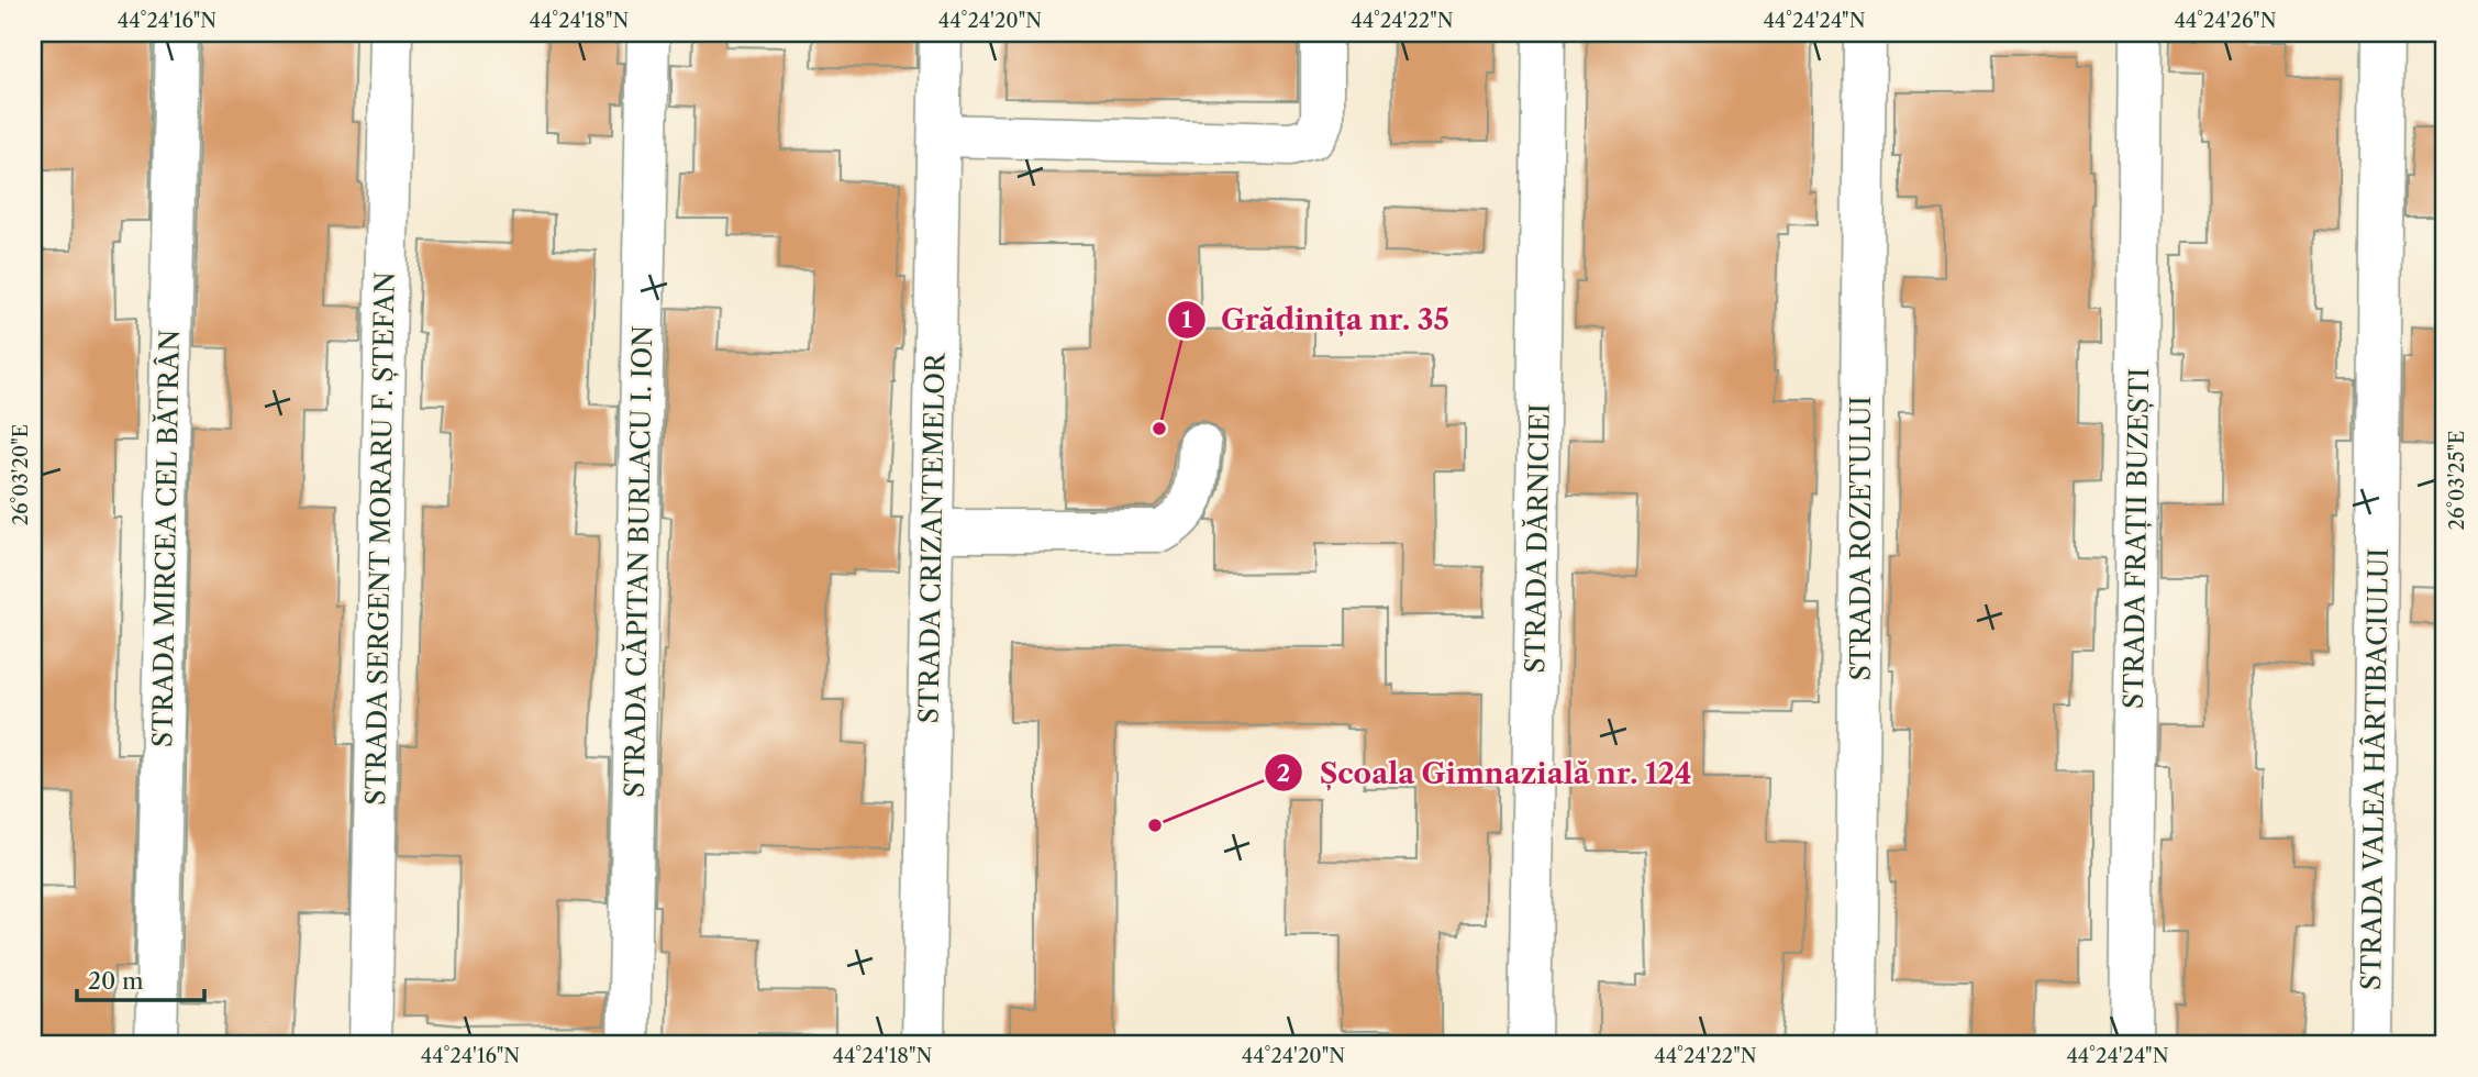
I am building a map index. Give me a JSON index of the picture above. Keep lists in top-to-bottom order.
{
  "streets": {
    "street": [
      "STRADA MIRCEA CEL BĂTRÂN",
      "STRADA SERGENT MORARU F. ȘTEFAN",
      "STRADA CRIZANTEMELOR",
      "STRADA DĂRNICIEI",
      "STRADA ROZETULUI",
      "STRADA FRAȚII BUZEȘTI",
      "STRADA CĂPITAN BURLACU I. ION",
      "STRADA VALEA HÂRTIBACIULUI"
    ]
  },
  "places": ["Grădinița nr. 35", "Școala Gimnazială nr. 124"],
  "scale_bar": "20 m",
  "coordinates": [
    "44°24'16\"N",
    "44°24'18\"N",
    "44°24'20\"N",
    "44°24'22\"N",
    "44°24'24\"N",
    "44°24'26\"N",
    "26°03'20\"E",
    "26°03'25\"E"
  ]
}
